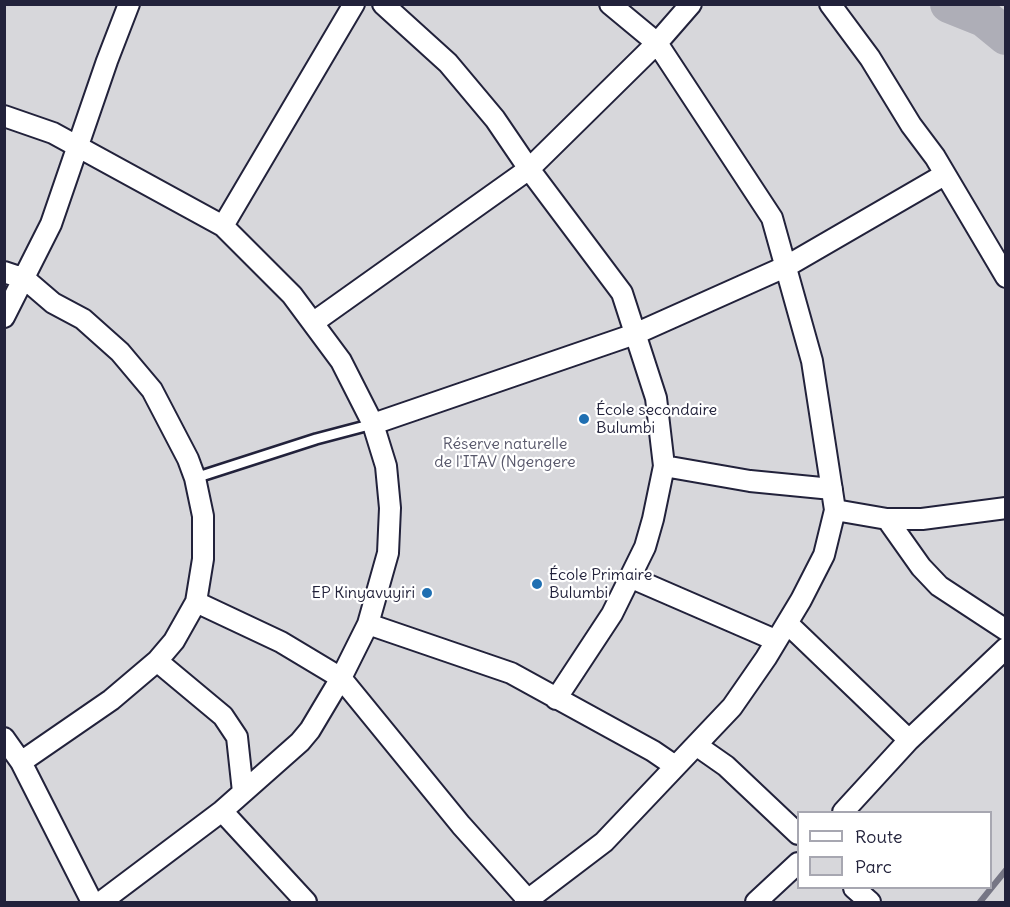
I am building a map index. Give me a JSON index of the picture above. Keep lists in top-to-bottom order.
{
  "parks": ["Réserve naturelle de l'ITAV (Ngengere"],
  "places": ["École secondaire Bulumbi", "École Primaire Bulumbi", "EP Kinyavuyiri"],
  "legend": ["Route", "Parc"]
}
